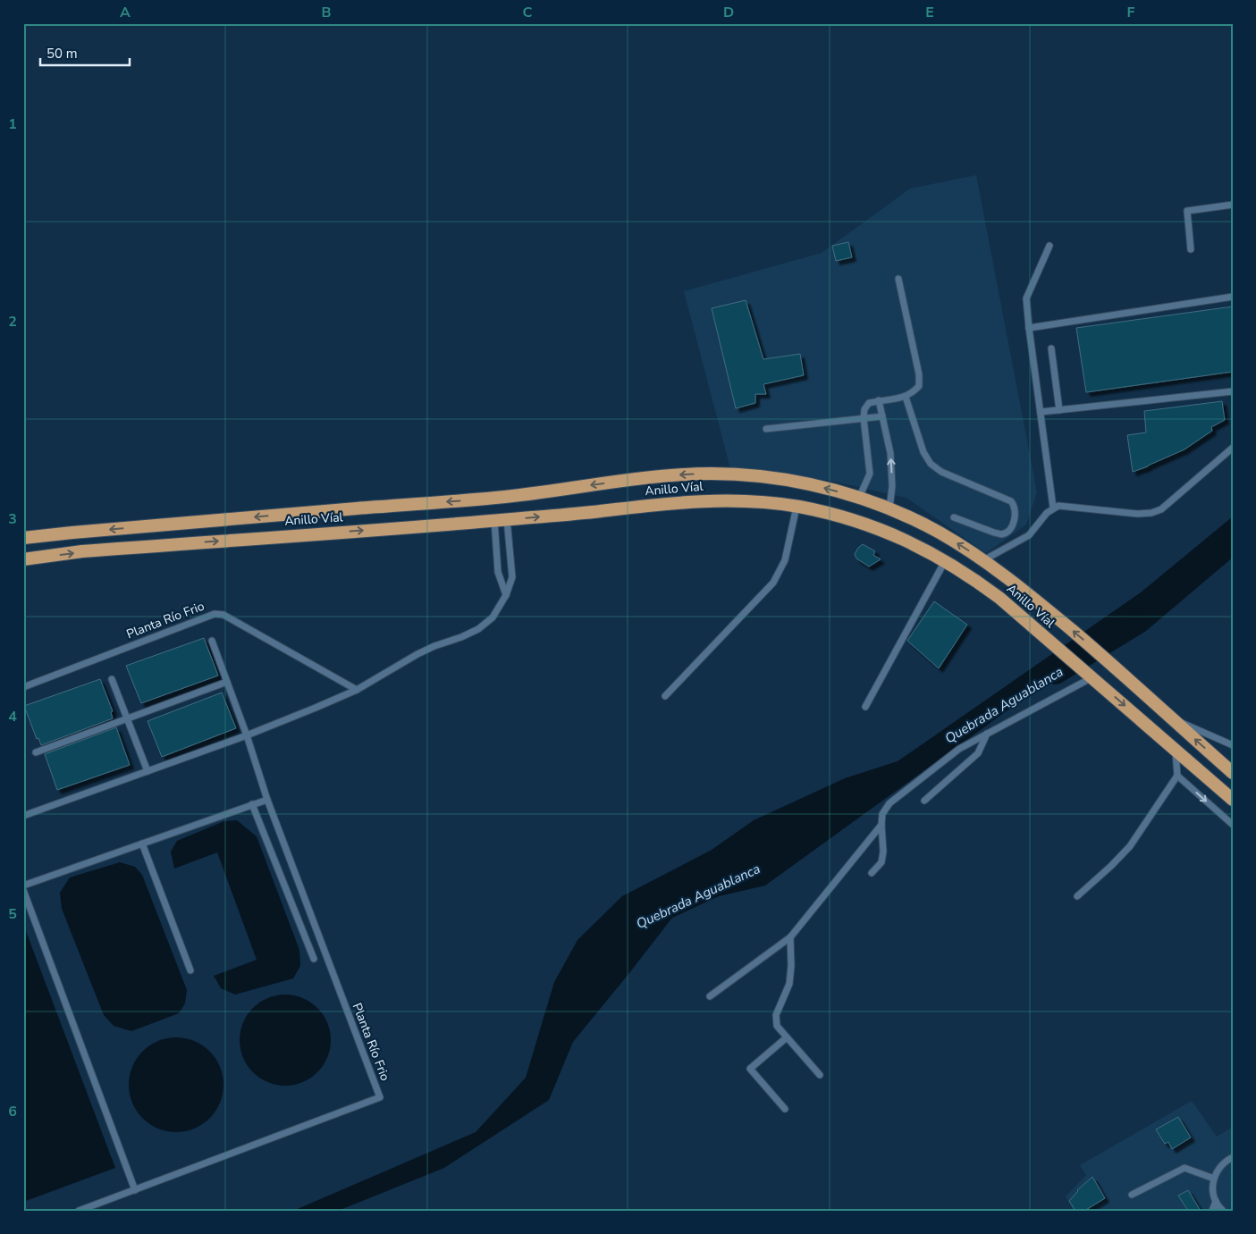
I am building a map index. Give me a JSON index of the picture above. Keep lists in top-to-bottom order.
{
  "streets": {
    "highway": ["Anillo Víal"],
    "lane": ["Planta Río Frio"]
  },
  "water": ["Quebrada Aguablanca"],
  "scale_bar": "50 m",
  "grid": {
    "columns": [
      "A",
      "B",
      "C",
      "D",
      "E",
      "F"
    ],
    "rows": [
      "1",
      "2",
      "3",
      "4",
      "5",
      "6"
    ]
  }
}
